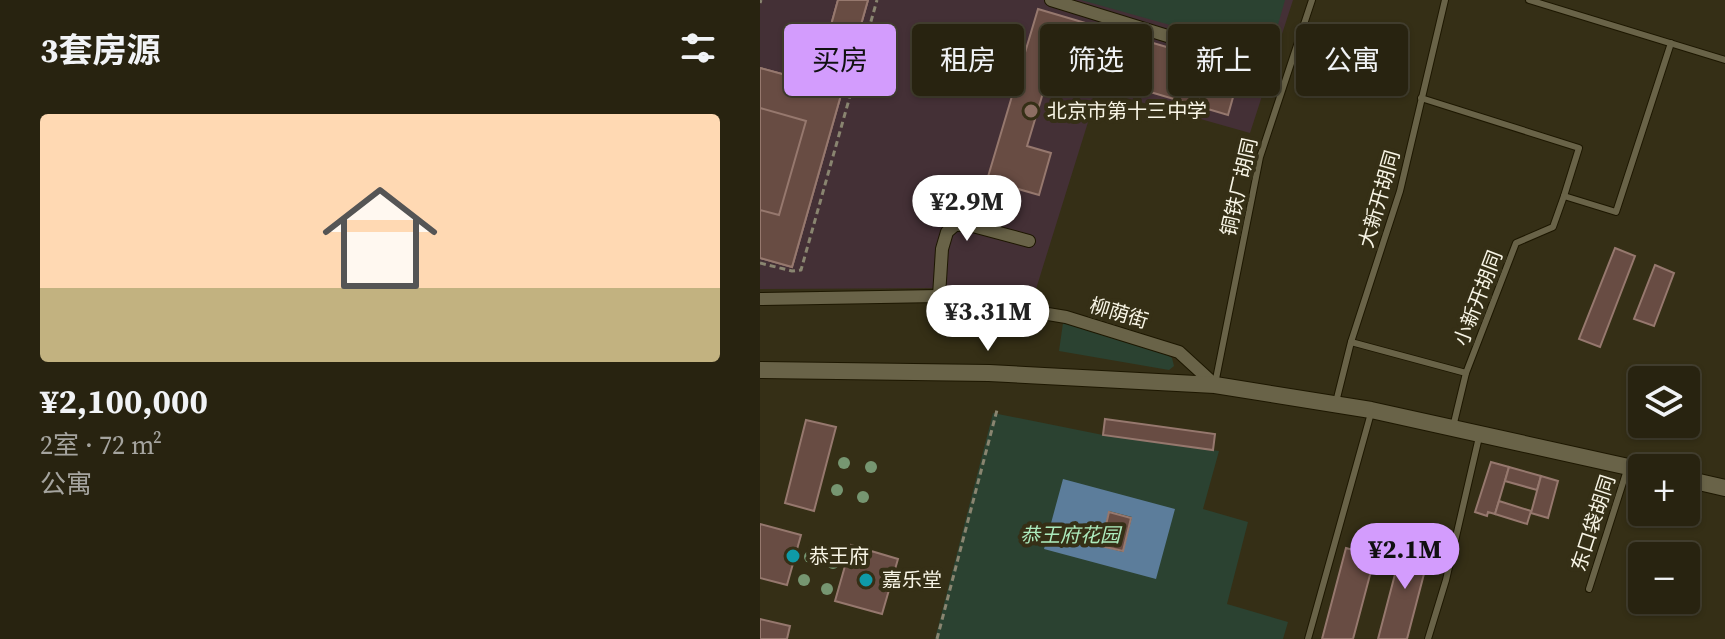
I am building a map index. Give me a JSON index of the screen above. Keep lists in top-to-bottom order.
{
  "streets": {
    "street": ["柳荫街"],
    "lane": [
      "铜铁厂胡同",
      "大新开胡同",
      "小新开胡同",
      "东口袋胡同"
    ]
  },
  "crossings": [
    ["铜铁厂胡同", "柳荫街"],
    ["大新开胡同", "小新开胡同"]
  ],
  "parks": ["恭王府花园"],
  "places": ["北京市第十三中学", "恭王府", "嘉乐堂"],
  "page": {
    "heading": "3套房源",
    "chip": [
      "买房",
      "租房",
      "筛选",
      "新上",
      "公寓"
    ],
    "list": [
      {
        "name": "¥2,100,000",
        "note": "2室 · 72 m² · 公寓"
      }
    ],
    "price": ["¥2.9M", "¥3.31M", "¥2.1M"],
    "map_buttons": ["+", "−"]
  }
}
